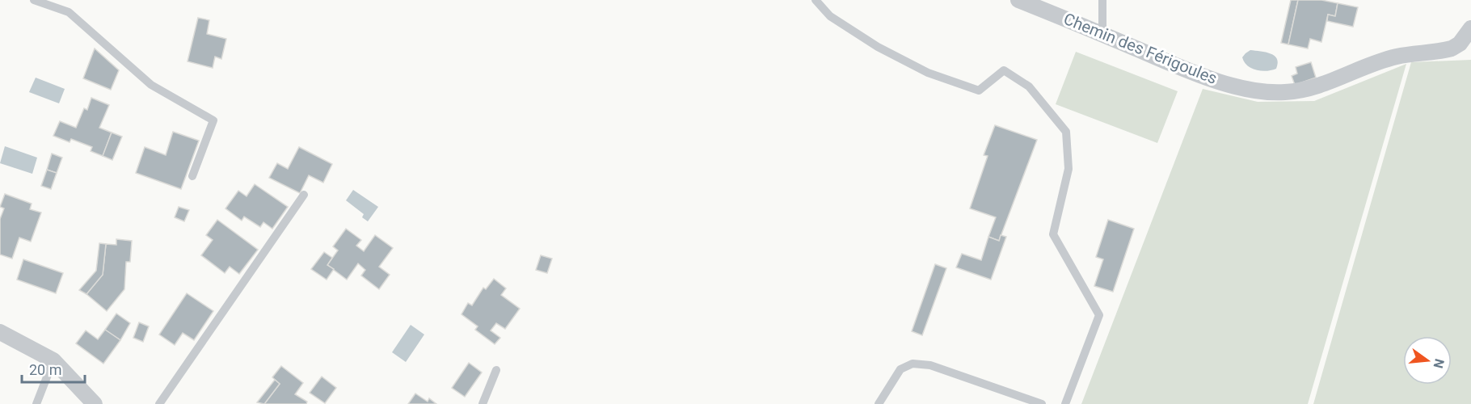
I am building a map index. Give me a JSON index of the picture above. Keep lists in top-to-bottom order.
{
  "streets": {
    "street": ["Chemin des Férigoules"]
  },
  "scale_bar": "20 m",
  "north": "right"
}
